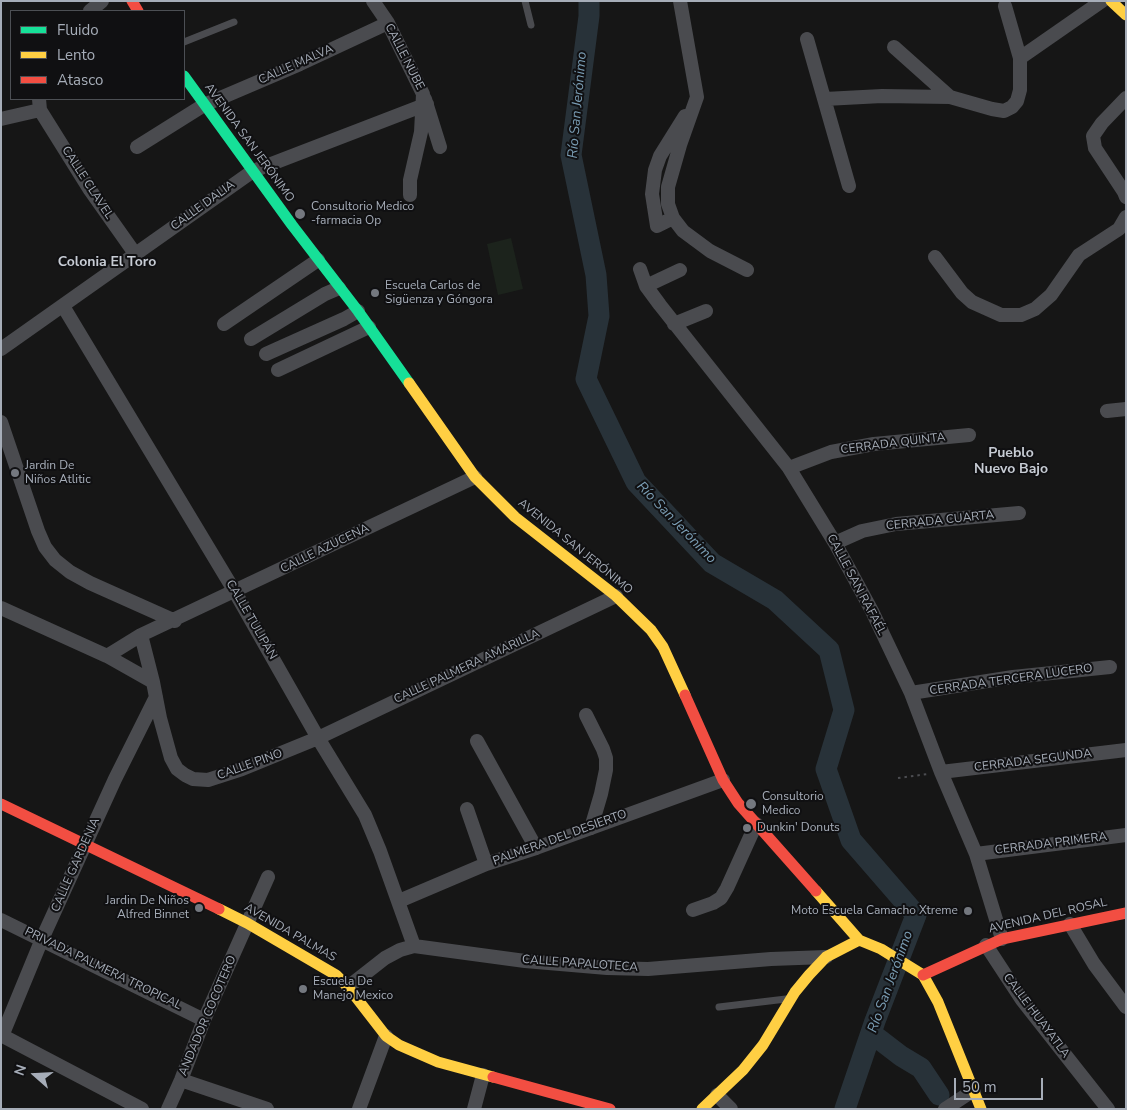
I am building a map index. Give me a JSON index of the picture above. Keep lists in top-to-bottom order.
{
  "streets": {
    "main road": ["AVENIDA SAN JERÓNIMO", "AVENIDA DEL ROSAL", "AVENIDA PALMAS"],
    "street": [
      "CALLE NUBE",
      "CALLE MALVA",
      "CALLE CLAVEL",
      "CALLE DALIA",
      "CERRADA QUINTA",
      "CERRADA CUARTA",
      "CALLE AZUCENA",
      "CALLE SAN RAFAÉL",
      "CALLE TULIPÁN",
      "CALLE PALMERA AMARILLA",
      "CERRADA TERCERA LUCERO",
      "CERRADA SEGUNDA",
      "CALLE PINO",
      "PALMERA DEL DESIERTO",
      "CERRADA PRIMERA",
      "CALLE GARDENIA",
      "CALLE PAPALOTECA",
      "PRIVADA PALMERA TROPICAL",
      "ANDADOR COCOTERO",
      "CALLE HUAYATLA"
    ]
  },
  "crossings": [
    ["CALLE NUBE", "CALLE MALVA"],
    ["CALLE NUBE", "CALLE DALIA"],
    ["CALLE MALVA", "AVENIDA SAN JERÓNIMO"],
    ["AVENIDA SAN JERÓNIMO", "CALLE DALIA"],
    ["AVENIDA SAN JERÓNIMO", "CALLE AZUCENA"],
    ["AVENIDA SAN JERÓNIMO", "CALLE PALMERA AMARILLA"],
    ["AVENIDA SAN JERÓNIMO", "PALMERA DEL DESIERTO"],
    ["AVENIDA SAN JERÓNIMO", "AVENIDA DEL ROSAL"],
    ["CALLE CLAVEL", "CALLE DALIA"],
    ["CALLE DALIA", "CALLE TULIPÁN"],
    ["CERRADA QUINTA", "CALLE SAN RAFAÉL"],
    ["CERRADA CUARTA", "CALLE SAN RAFAÉL"],
    ["CALLE AZUCENA", "CALLE TULIPÁN"],
    ["CALLE SAN RAFAÉL", "CERRADA TERCERA LUCERO"],
    ["CALLE SAN RAFAÉL", "CERRADA SEGUNDA"],
    ["CALLE SAN RAFAÉL", "CERRADA PRIMERA"],
    ["CALLE SAN RAFAÉL", "AVENIDA DEL ROSAL"],
    ["CALLE TULIPÁN", "CALLE PALMERA AMARILLA"],
    ["CALLE TULIPÁN", "CALLE PINO"],
    ["CALLE TULIPÁN", "PALMERA DEL DESIERTO"],
    ["CALLE TULIPÁN", "CALLE PAPALOTECA"],
    ["CALLE PALMERA AMARILLA", "CALLE PINO"],
    ["CALLE PINO", "CALLE GARDENIA"],
    ["CALLE GARDENIA", "AVENIDA PALMAS"],
    ["CALLE GARDENIA", "PRIVADA PALMERA TROPICAL"],
    ["AVENIDA DEL ROSAL", "CALLE HUAYATLA"],
    ["AVENIDA PALMAS", "CALLE PAPALOTECA"],
    ["AVENIDA PALMAS", "ANDADOR COCOTERO"],
    ["PRIVADA PALMERA TROPICAL", "ANDADOR COCOTERO"]
  ],
  "districts": ["Colonia El Toro", "Pueblo Nuevo Bajo"],
  "water": ["Río San Jerónimo"],
  "places": [
    "Consultorio Medico -farmacia Op",
    "Escuela Carlos de Sigüenza y Góngora",
    "Jardin De Niños Atlitic",
    "Consultorio Medico",
    "Dunkin' Donuts",
    "Jardin De Niños Alfred Binnet",
    "Moto Escuela Camacho Xtreme",
    "Escuela De Manejo Mexico"
  ],
  "legend": ["Fluido", "Lento", "Atasco"],
  "scale_bar": "50 m",
  "north": "left"
}
